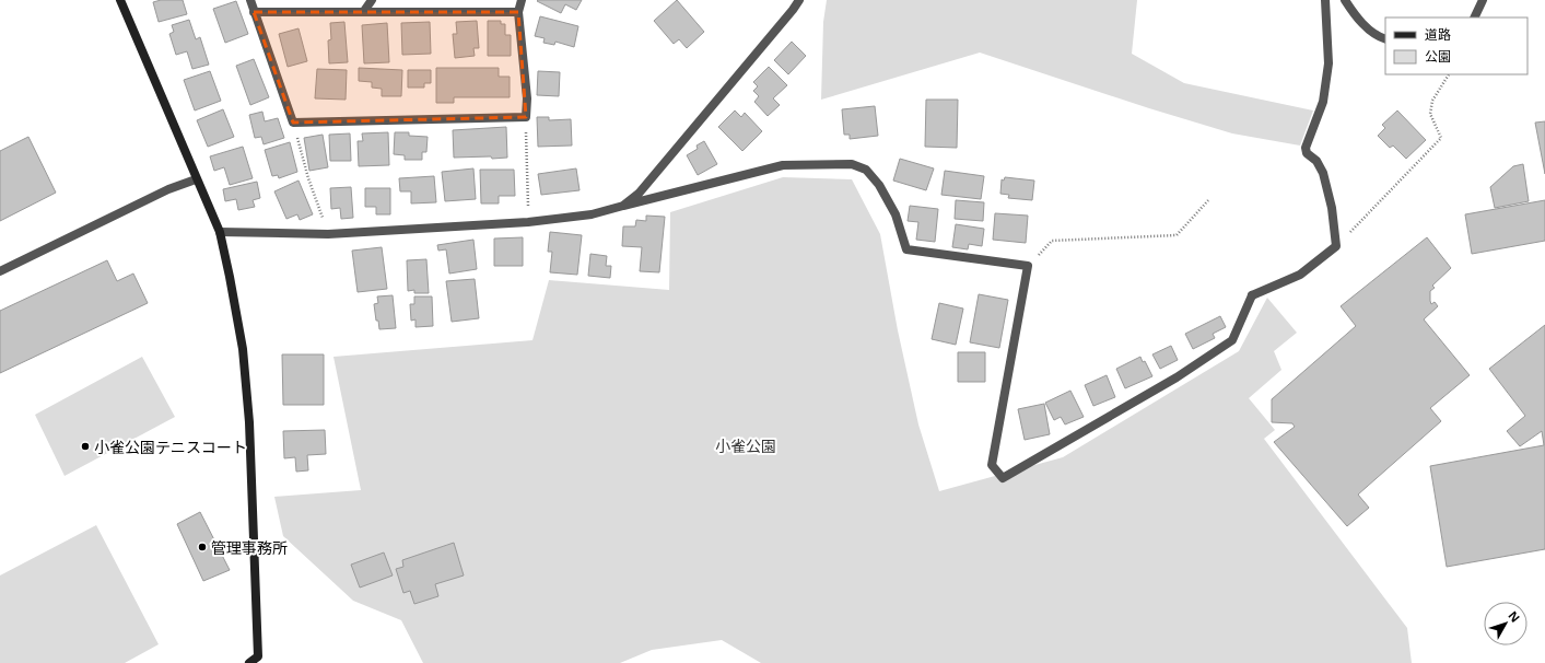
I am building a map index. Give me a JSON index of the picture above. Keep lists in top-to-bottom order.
{
  "parks": ["小雀公園"],
  "places": ["小雀公園テニスコート", "管理事務所"],
  "legend": ["道路", "公園"],
  "north": "top right"
}
